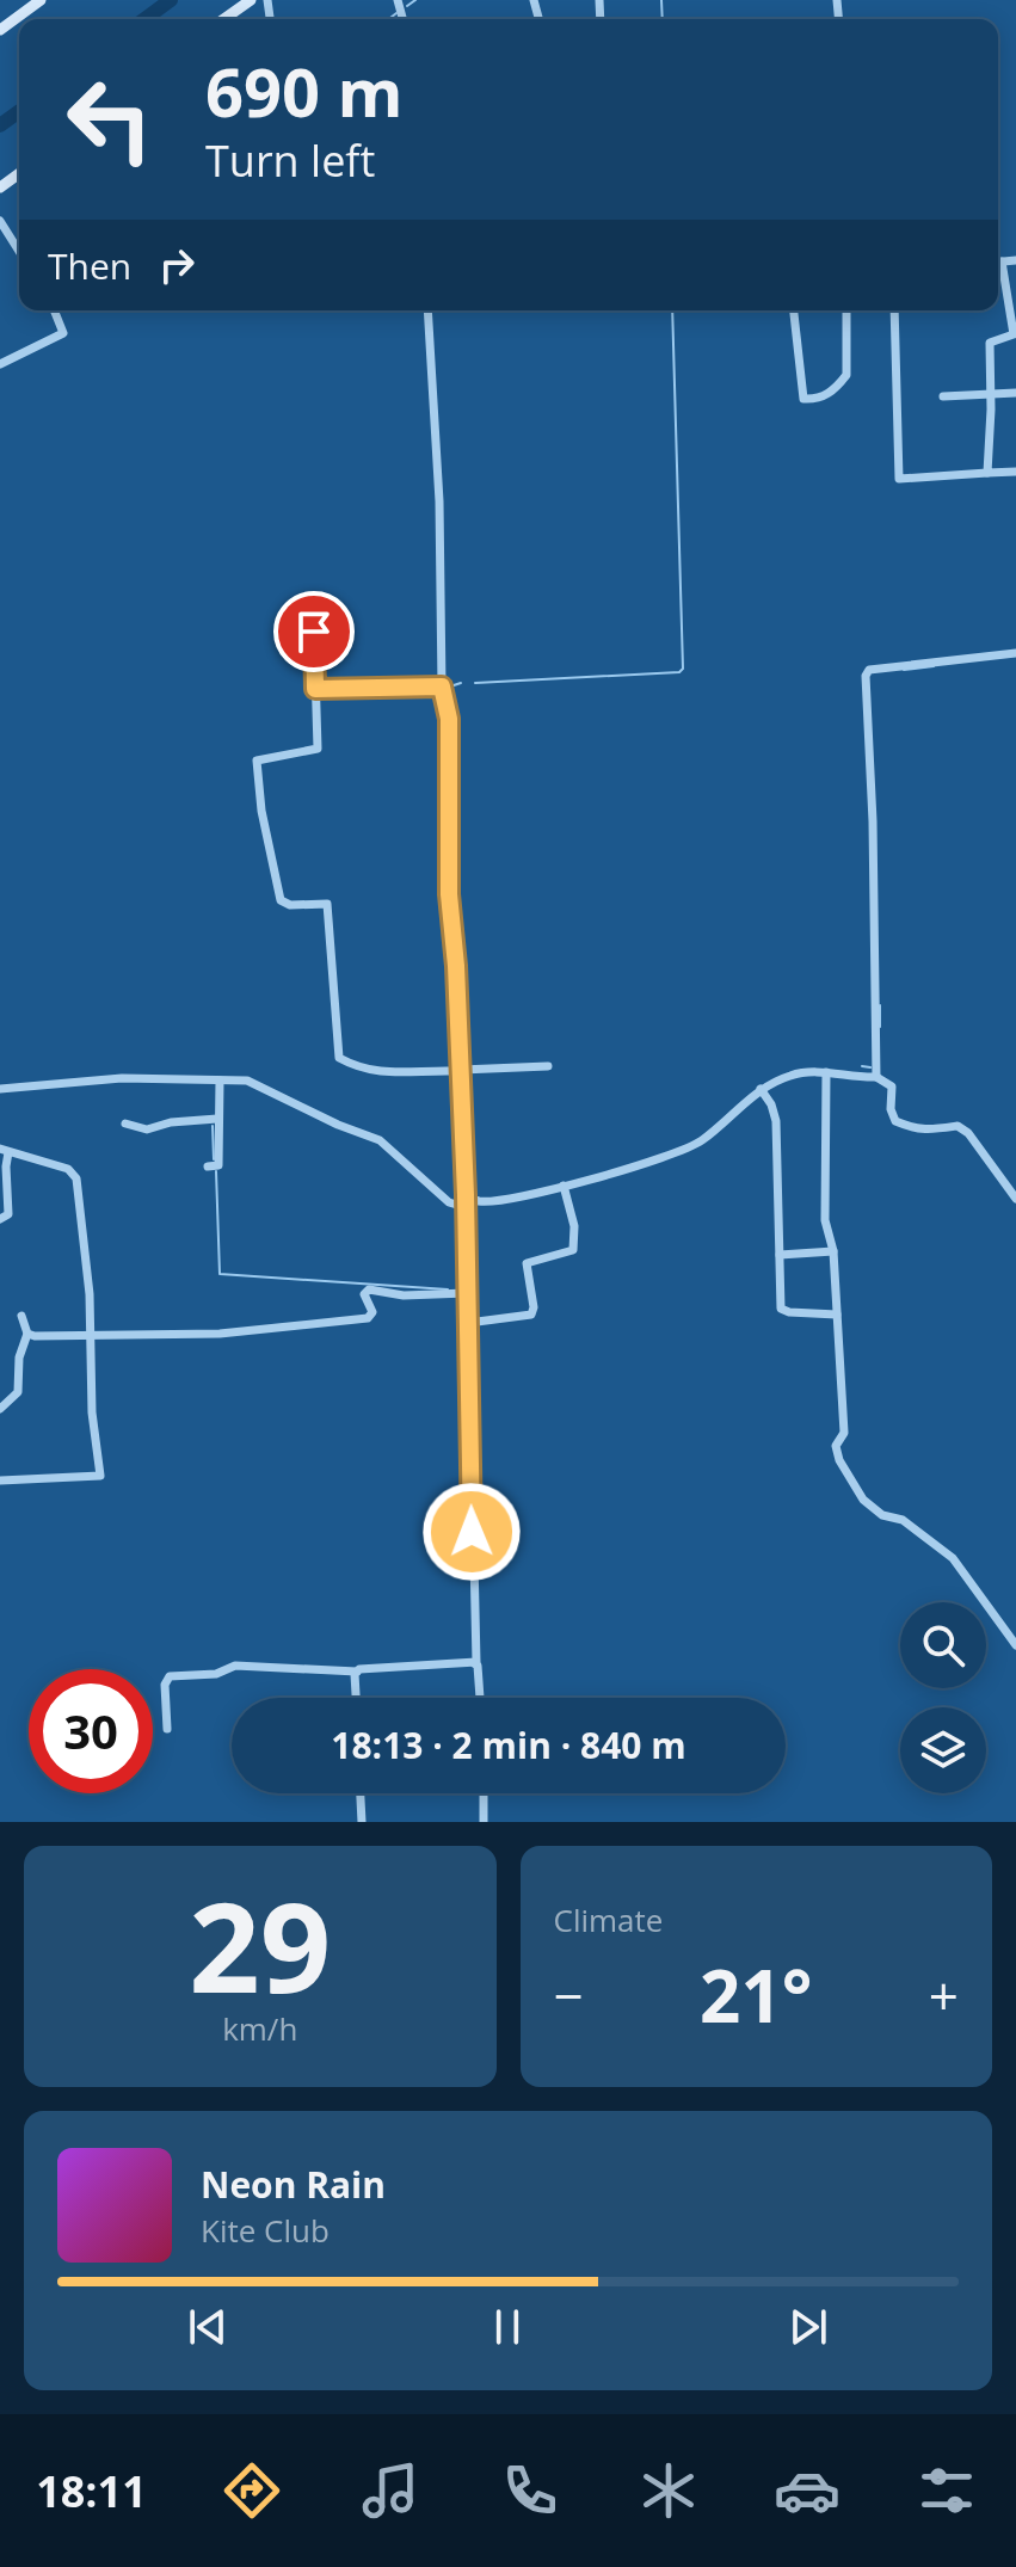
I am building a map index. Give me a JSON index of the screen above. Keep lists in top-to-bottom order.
{
  "page": {
    "turn": ["690 m", "Turn left"],
    "then": "Then",
    "limit": "30",
    "trip": "18:13 · 2 min · 840 m",
    "tile": [
      ["29", "km/h"],
      "Climate"
    ],
    "heat": ["−", "21°", "+"],
    "song": ["Neon Rain", "Kite Club"],
    "tabs": "18:11"
  }
}
